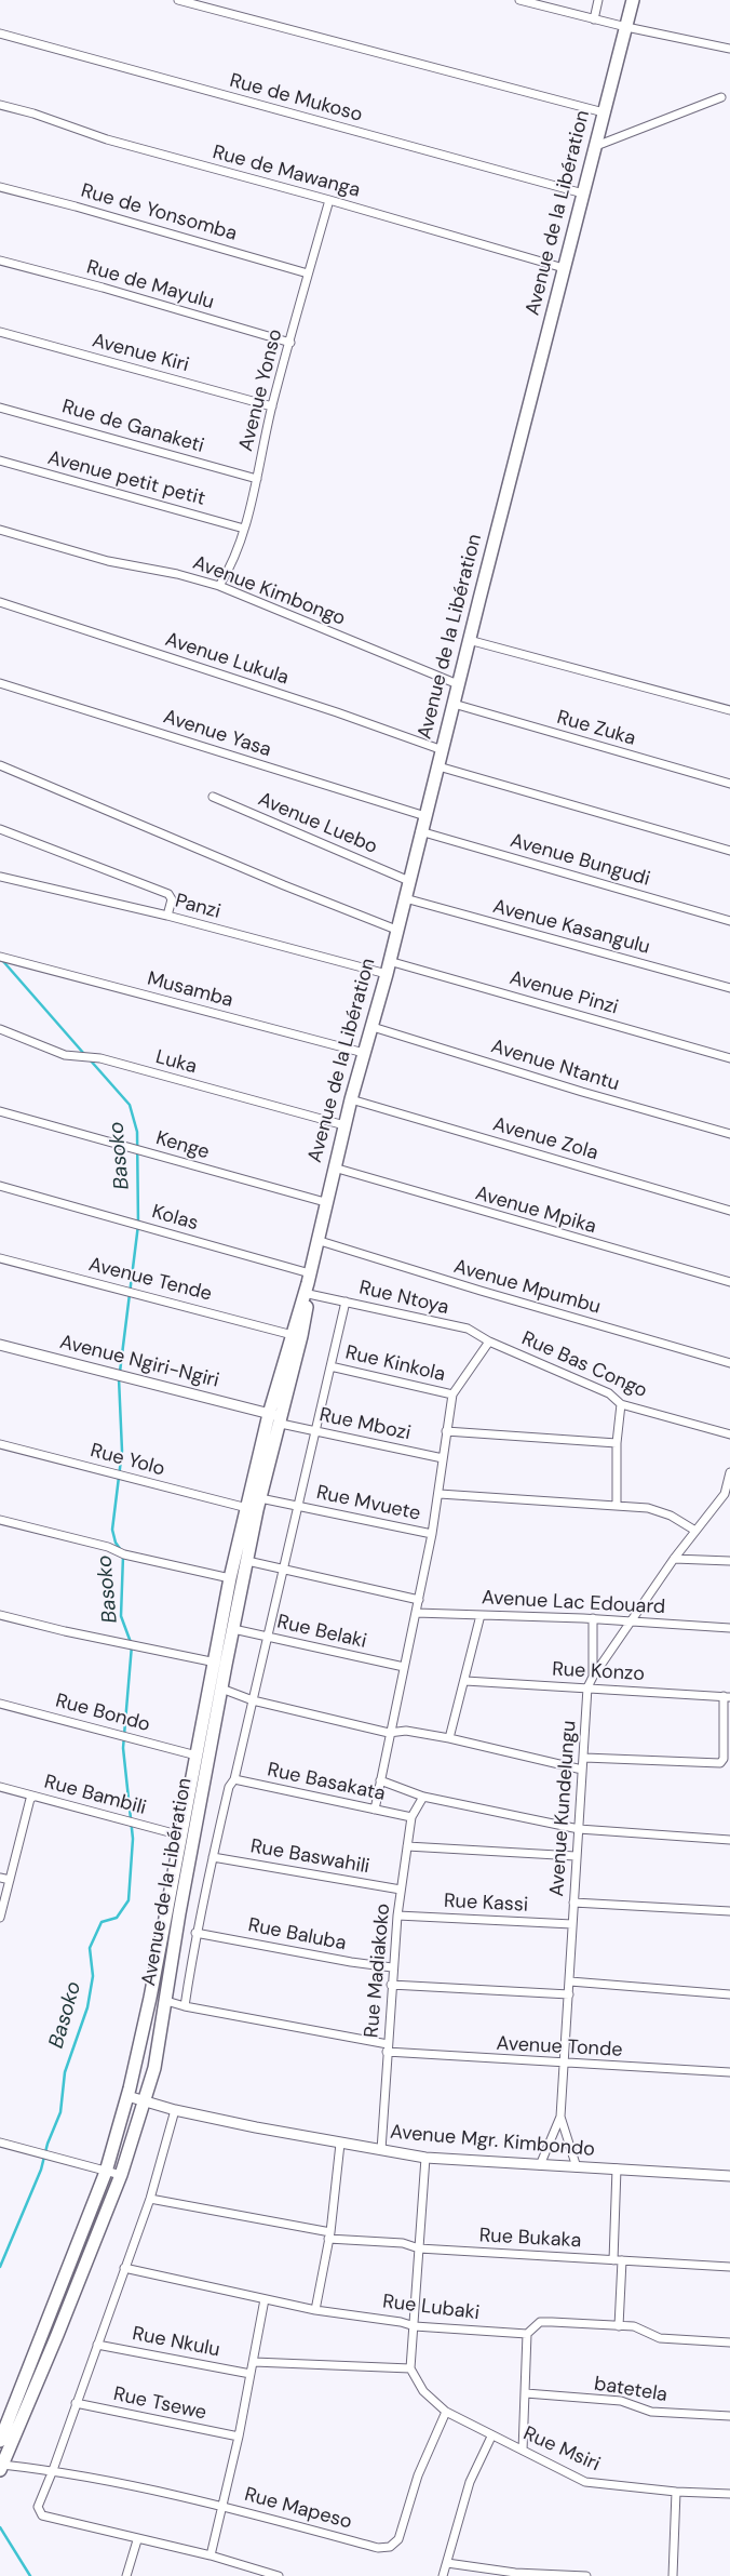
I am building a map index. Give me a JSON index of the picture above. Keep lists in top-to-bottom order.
{
  "streets": {
    "highway": ["Avenue de la Libération"],
    "street": [
      "Rue de Mukoso",
      "Rue de Mawanga",
      "Rue de Yonsomba",
      "Rue de Mayulu",
      "Avenue Kiri",
      "Avenue Yonso",
      "Rue de Ganaketi",
      "Avenue petit petit",
      "Avenue Kimbongo",
      "Avenue Lukula",
      "Rue Zuka",
      "Avenue Yasa",
      "Avenue Luebo",
      "Avenue Bungudi",
      "Panzi",
      "Avenue Kasangulu",
      "Musamba",
      "Avenue Pinzi",
      "Luka",
      "Avenue Ntantu",
      "Avenue Zola",
      "Kenge",
      "Avenue Mpika",
      "Kolas",
      "Avenue Tende",
      "Avenue Mpumbu",
      "Rue Ntoya",
      "Avenue Ngiri-Ngiri",
      "Rue Kinkola",
      "Rue Bas Congo",
      "Rue Mbozi",
      "Rue Yolo",
      "Rue Mvuete",
      "Avenue Lac Edouard",
      "Rue Belaki",
      "Rue Konzo",
      "Rue Bondo",
      "Rue Basakata",
      "Rue Bambili",
      "Avenue Kundelungu",
      "Rue Baswahili",
      "Rue Kassi",
      "Rue Baluba",
      "Rue Madiakoko",
      "Avenue Tonde",
      "Avenue Mgr. Kimbondo",
      "Rue Bukaka",
      "Rue Lubaki",
      "Rue Nkulu",
      "batetela",
      "Rue Tsewe",
      "Rue Msiri",
      "Rue Mapeso"
    ]
  },
  "crossings": [
    ["Rue de Mukoso", "Avenue de la Libération"],
    ["Rue de Mawanga", "Avenue de la Libération"],
    ["Rue de Mawanga", "Avenue Yonso"],
    ["Rue de Yonsomba", "Avenue Yonso"],
    ["Avenue de la Libération", "Avenue Kimbongo"],
    ["Avenue de la Libération", "Avenue Lukula"],
    ["Avenue de la Libération", "Rue Zuka"],
    ["Avenue de la Libération", "Avenue Yasa"],
    ["Avenue de la Libération", "Avenue Luebo"],
    ["Avenue de la Libération", "Avenue Bungudi"],
    ["Avenue de la Libération", "Panzi"],
    ["Avenue de la Libération", "Avenue Kasangulu"],
    ["Avenue de la Libération", "Musamba"],
    ["Avenue de la Libération", "Avenue Pinzi"],
    ["Avenue de la Libération", "Luka"],
    ["Avenue de la Libération", "Avenue Ntantu"],
    ["Avenue de la Libération", "Avenue Zola"],
    ["Avenue de la Libération", "Kenge"],
    ["Avenue de la Libération", "Avenue Mpika"],
    ["Avenue de la Libération", "Kolas"],
    ["Avenue de la Libération", "Avenue Tende"],
    ["Avenue de la Libération", "Avenue Mpumbu"],
    ["Avenue de la Libération", "Rue Ntoya"],
    ["Avenue de la Libération", "Avenue Ngiri-Ngiri"],
    ["Avenue de la Libération", "Rue Mbozi"],
    ["Avenue de la Libération", "Rue Yolo"],
    ["Avenue de la Libération", "Rue Mvuete"],
    ["Avenue de la Libération", "Rue Belaki"],
    ["Avenue de la Libération", "Rue Bondo"],
    ["Avenue de la Libération", "Rue Bambili"],
    ["Avenue de la Libération", "Avenue Tonde"],
    ["Avenue de la Libération", "Avenue Mgr. Kimbondo"],
    ["Avenue de la Libération", "Rue Mapeso"],
    ["Rue de Mayulu", "Avenue Yonso"],
    ["Avenue Kiri", "Avenue Yonso"],
    ["Avenue Yonso", "Rue de Ganaketi"],
    ["Avenue Yonso", "Avenue petit petit"],
    ["Avenue Yonso", "Avenue Kimbongo"],
    ["Panzi", "Avenue Pinzi"],
    ["Kolas", "Rue Ntoya"],
    ["Rue Ntoya", "Rue Bas Congo"],
    ["Avenue Ngiri-Ngiri", "Rue Mbozi"],
    ["Avenue Lac Edouard", "Avenue Kundelungu"],
    ["Rue Konzo", "Avenue Kundelungu"],
    ["Rue Basakata", "Rue Madiakoko"],
    ["Avenue Kundelungu", "Rue Kassi"],
    ["Avenue Kundelungu", "Avenue Tonde"],
    ["Avenue Kundelungu", "Avenue Mgr. Kimbondo"],
    ["Rue Baswahili", "Rue Madiakoko"],
    ["Rue Kassi", "Rue Madiakoko"],
    ["Rue Baluba", "Rue Madiakoko"],
    ["Rue Madiakoko", "Avenue Tonde"],
    ["Rue Madiakoko", "Avenue Mgr. Kimbondo"],
    ["Rue Msiri", "Rue Mapeso"]
  ],
  "water": ["Basoko"]
}
